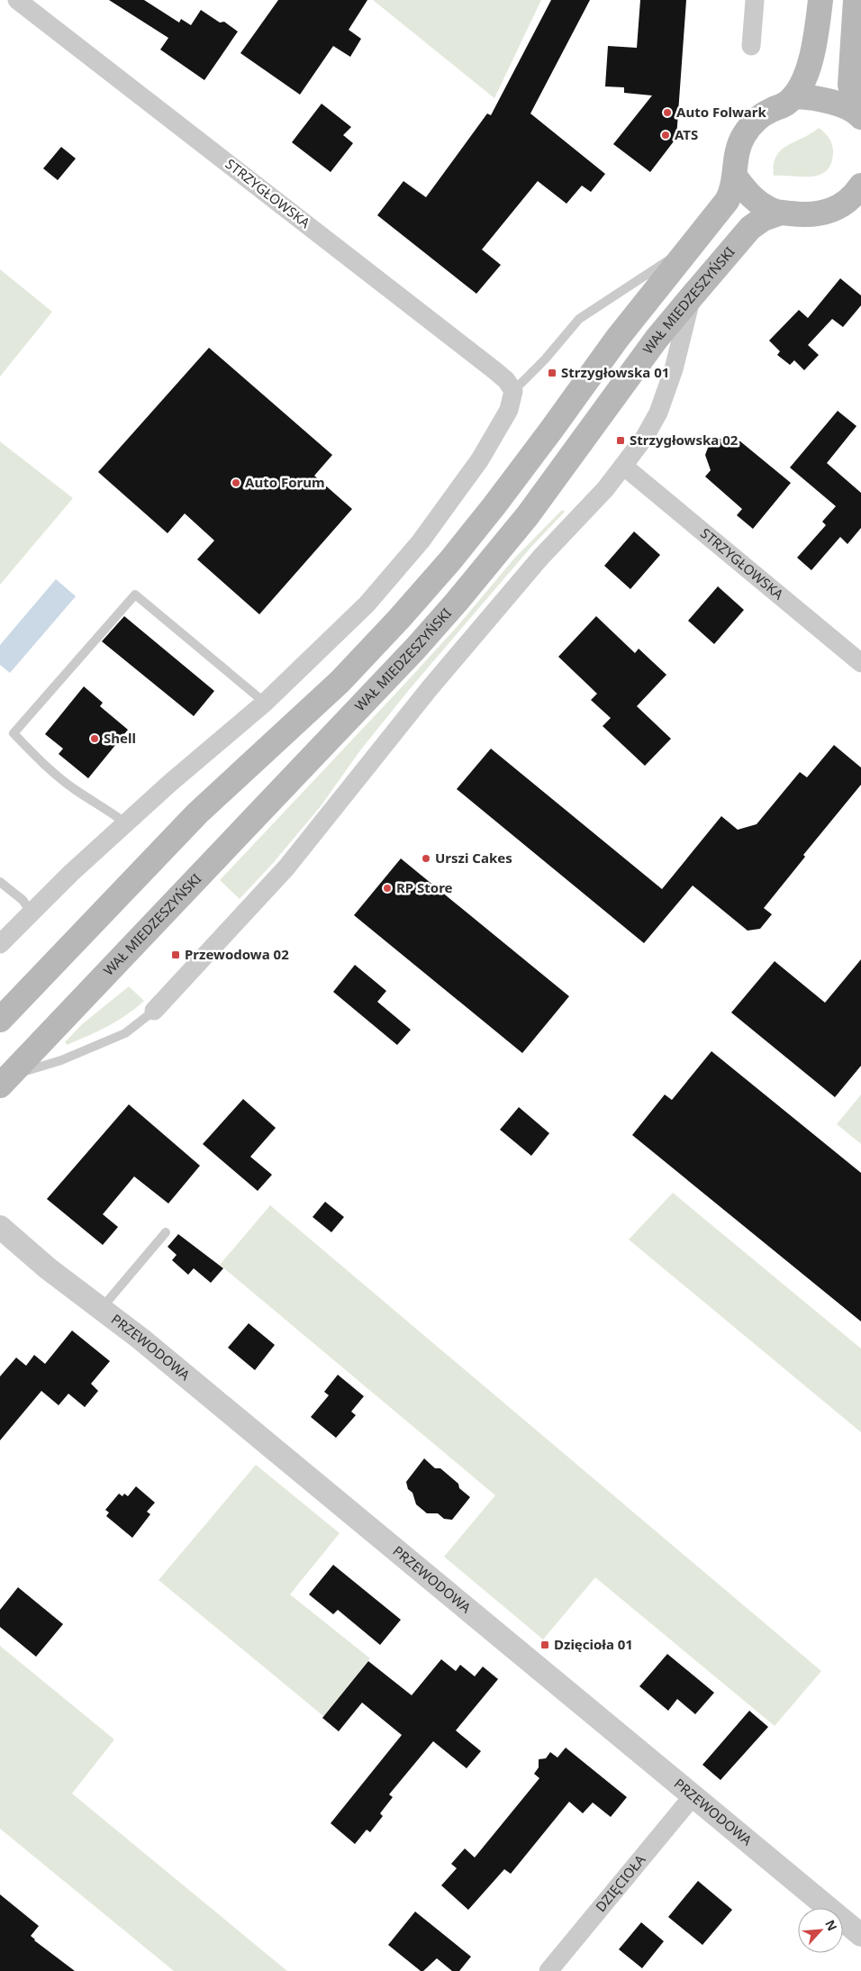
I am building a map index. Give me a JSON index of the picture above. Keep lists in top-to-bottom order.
{
  "streets": {
    "main road": ["WAŁ MIEDZESZYŃSKI"],
    "street": ["STRZYGŁOWSKA", "PRZEWODOWA", "DZIĘCIOŁA"]
  },
  "crossings": [
    ["PRZEWODOWA", "DZIĘCIOŁA"]
  ],
  "places": {
    "other": [
      "Auto Folwark",
      "ATS",
      "Auto Forum",
      "Shell",
      "Urszi Cakes",
      "RP Store"
    ],
    "transit": [
      "Strzygłowska 01",
      "Strzygłowska 02",
      "Przewodowa 02",
      "Dzięcioła 01"
    ]
  },
  "north": "top right"
}
